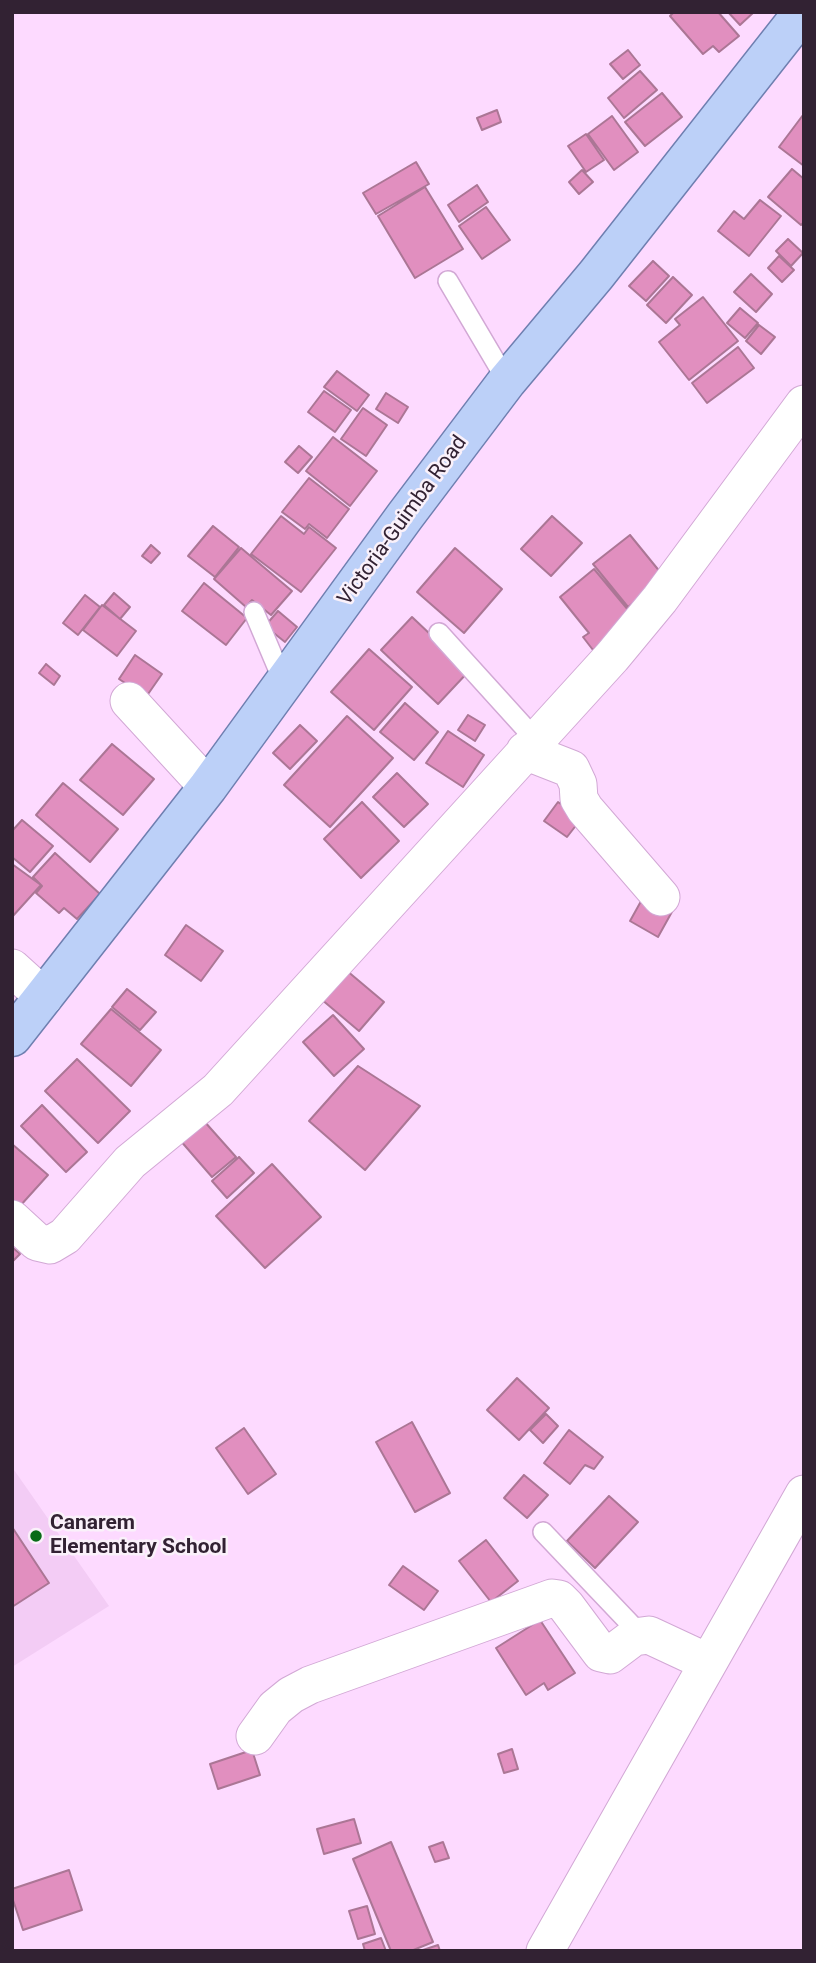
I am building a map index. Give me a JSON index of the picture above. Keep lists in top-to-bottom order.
{
  "streets": {
    "main road": ["Victoria-Guimba Road"]
  },
  "places": ["Canarem Elementary School"]
}
